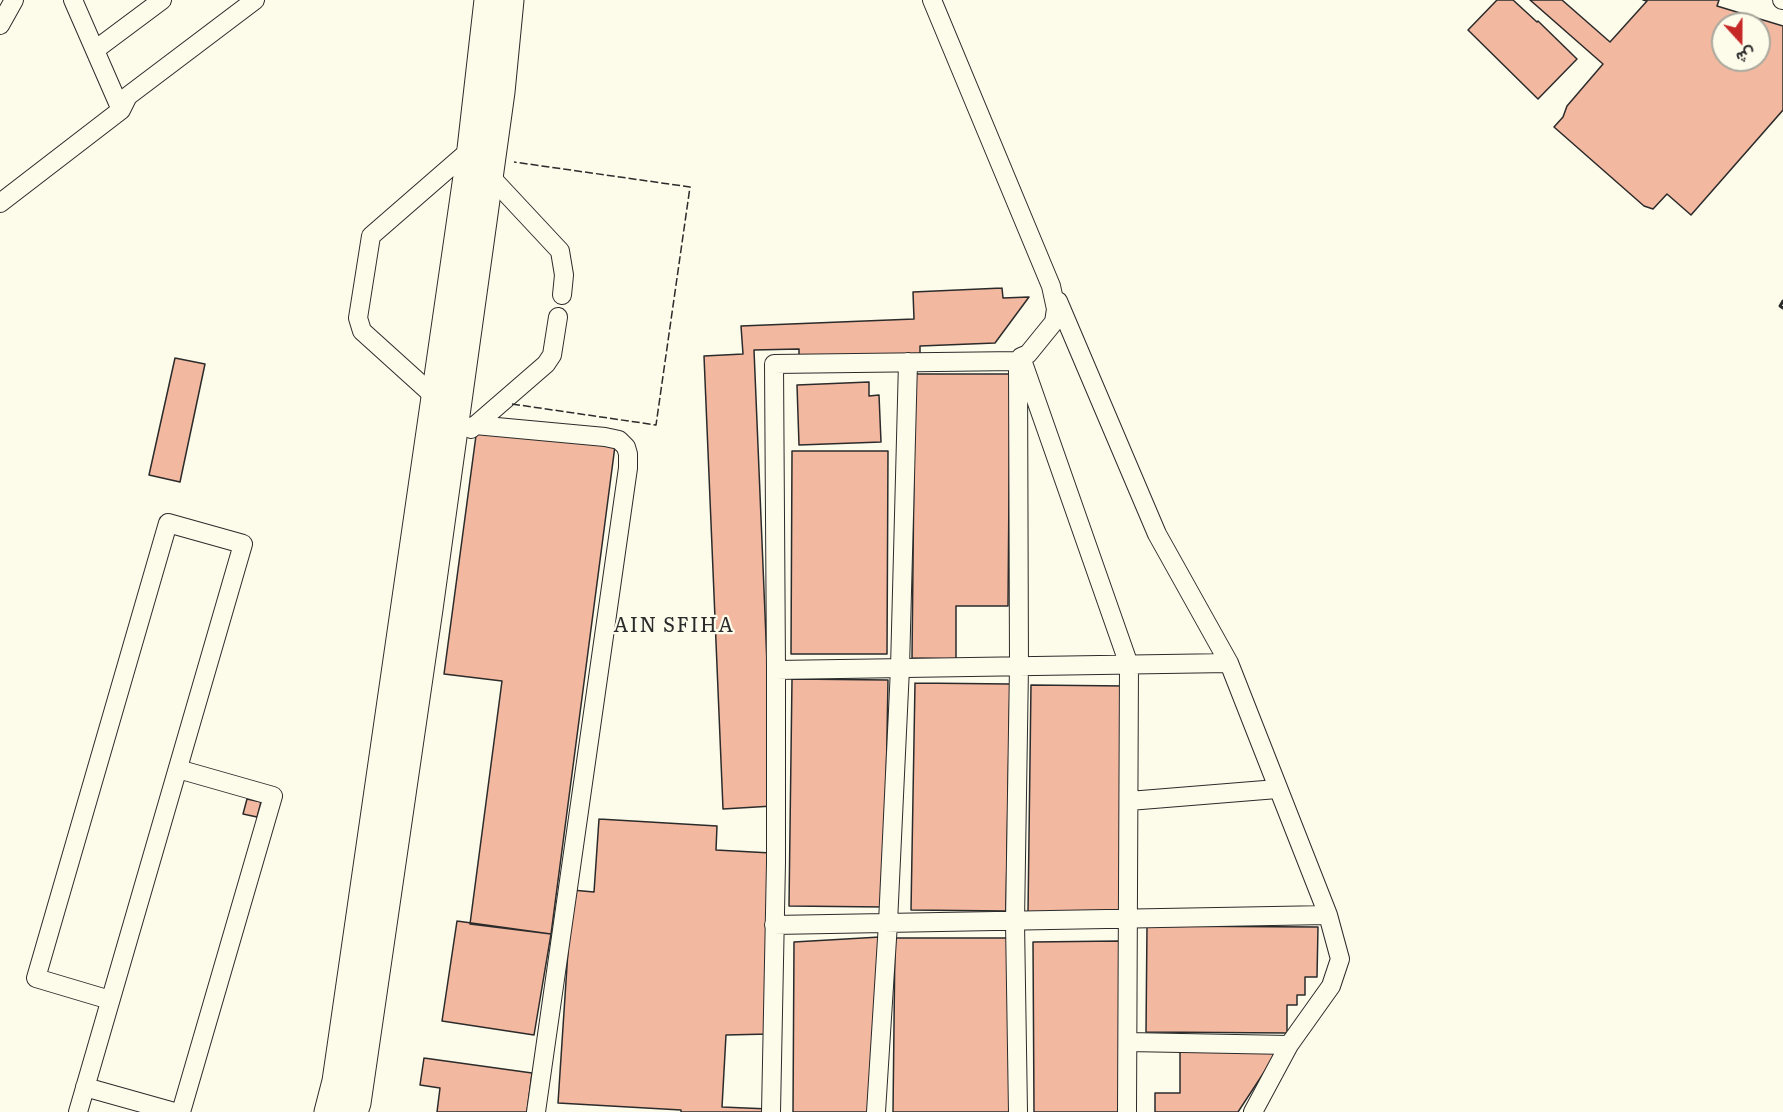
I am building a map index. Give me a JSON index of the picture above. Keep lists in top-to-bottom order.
{
  "districts": ["AIN SFIHA"],
  "north": "bottom"
}
